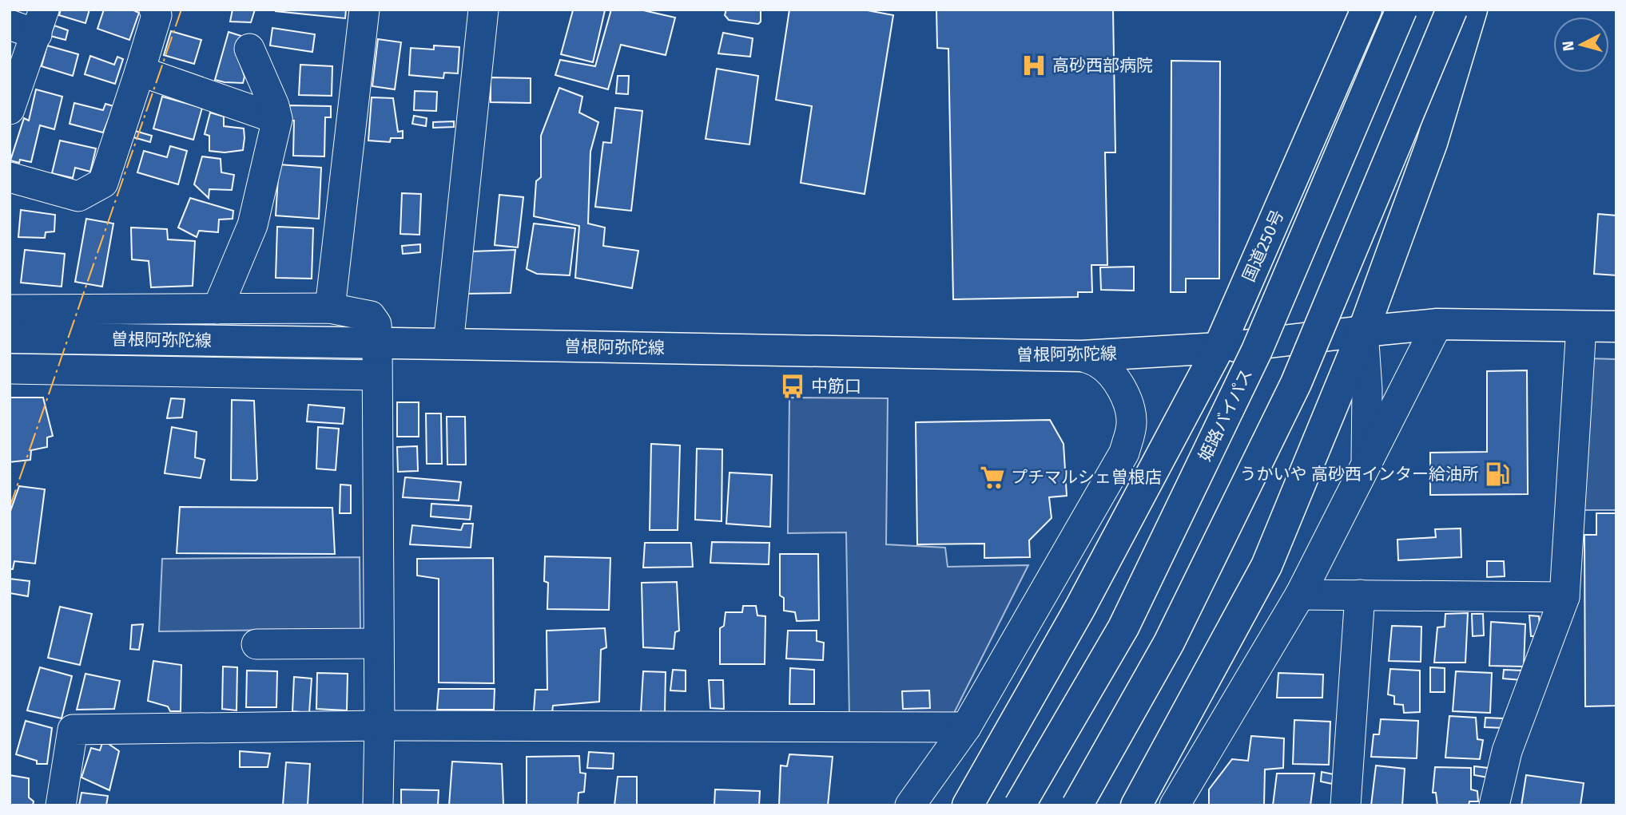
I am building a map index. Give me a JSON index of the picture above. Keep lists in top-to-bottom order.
{
  "streets": {
    "main road": ["国道250号", "曽根阿弥陀線", "姫路バイパス"]
  },
  "crossings": [
    ["国道250号", "曽根阿弥陀線"]
  ],
  "places": {
    "hospital": ["高砂西部病院"],
    "bus stop": ["中筋口"],
    "fuel station": ["うかいや 高砂西インター給油所"],
    "supermarket": ["プチマルシェ曽根店"]
  },
  "north": "left"
}
